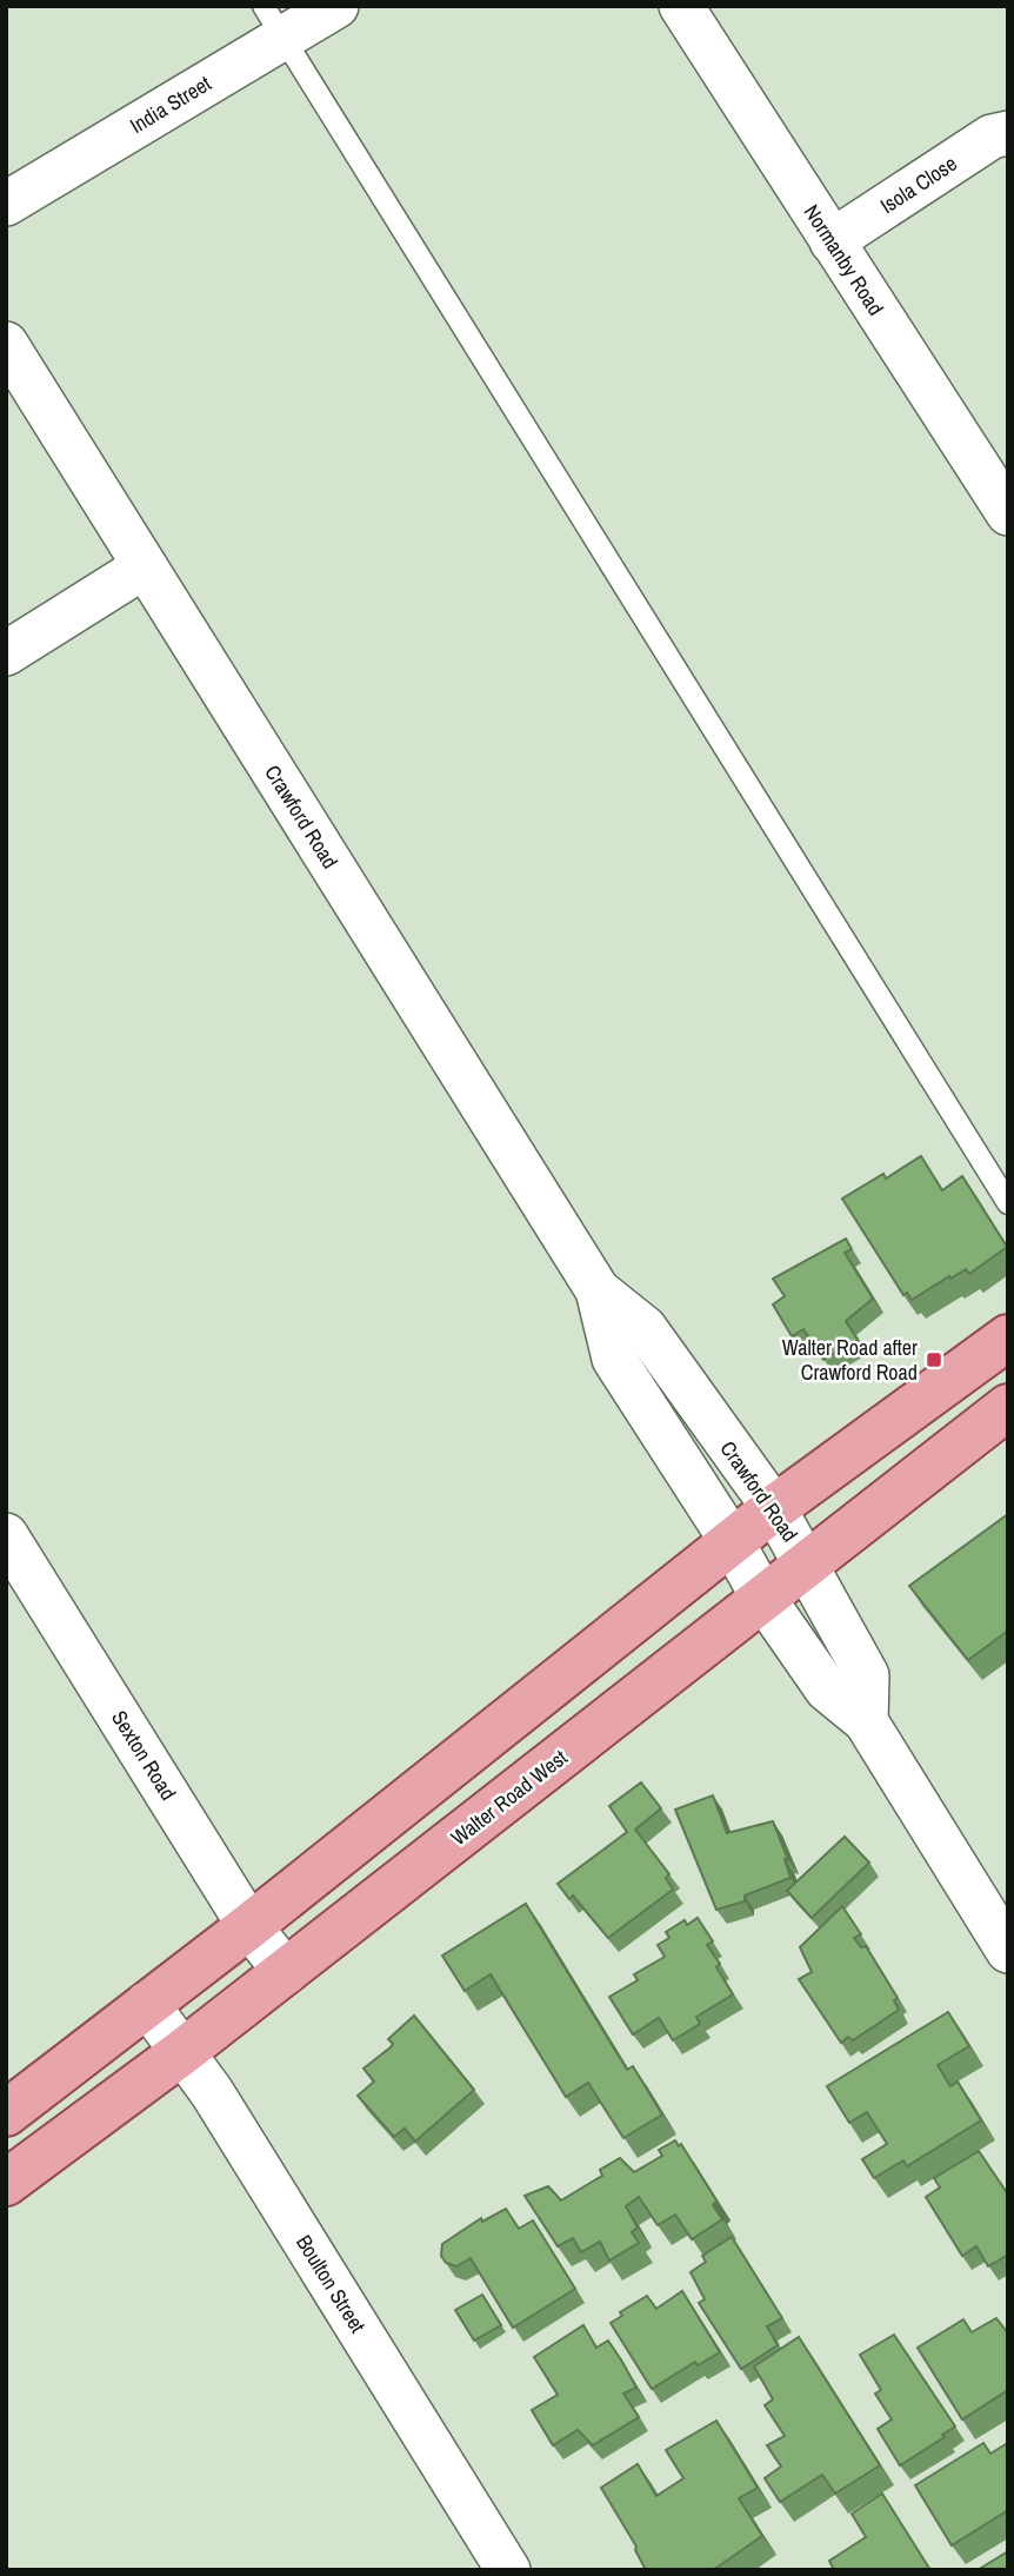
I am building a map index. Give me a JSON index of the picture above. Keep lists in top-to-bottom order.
{
  "streets": {
    "main road": ["Walter Road West"],
    "street": [
      "India Street",
      "Isola Close",
      "Normanby Road",
      "Crawford Road",
      "Sexton Road",
      "Boulton Street"
    ]
  },
  "crossings": [
    ["Isola Close", "Normanby Road"],
    ["Crawford Road", "Walter Road West"],
    ["Sexton Road", "Walter Road West"],
    ["Walter Road West", "Boulton Street"]
  ],
  "places": {
    "transit": ["Walter Road after Crawford Road"]
  }
}
